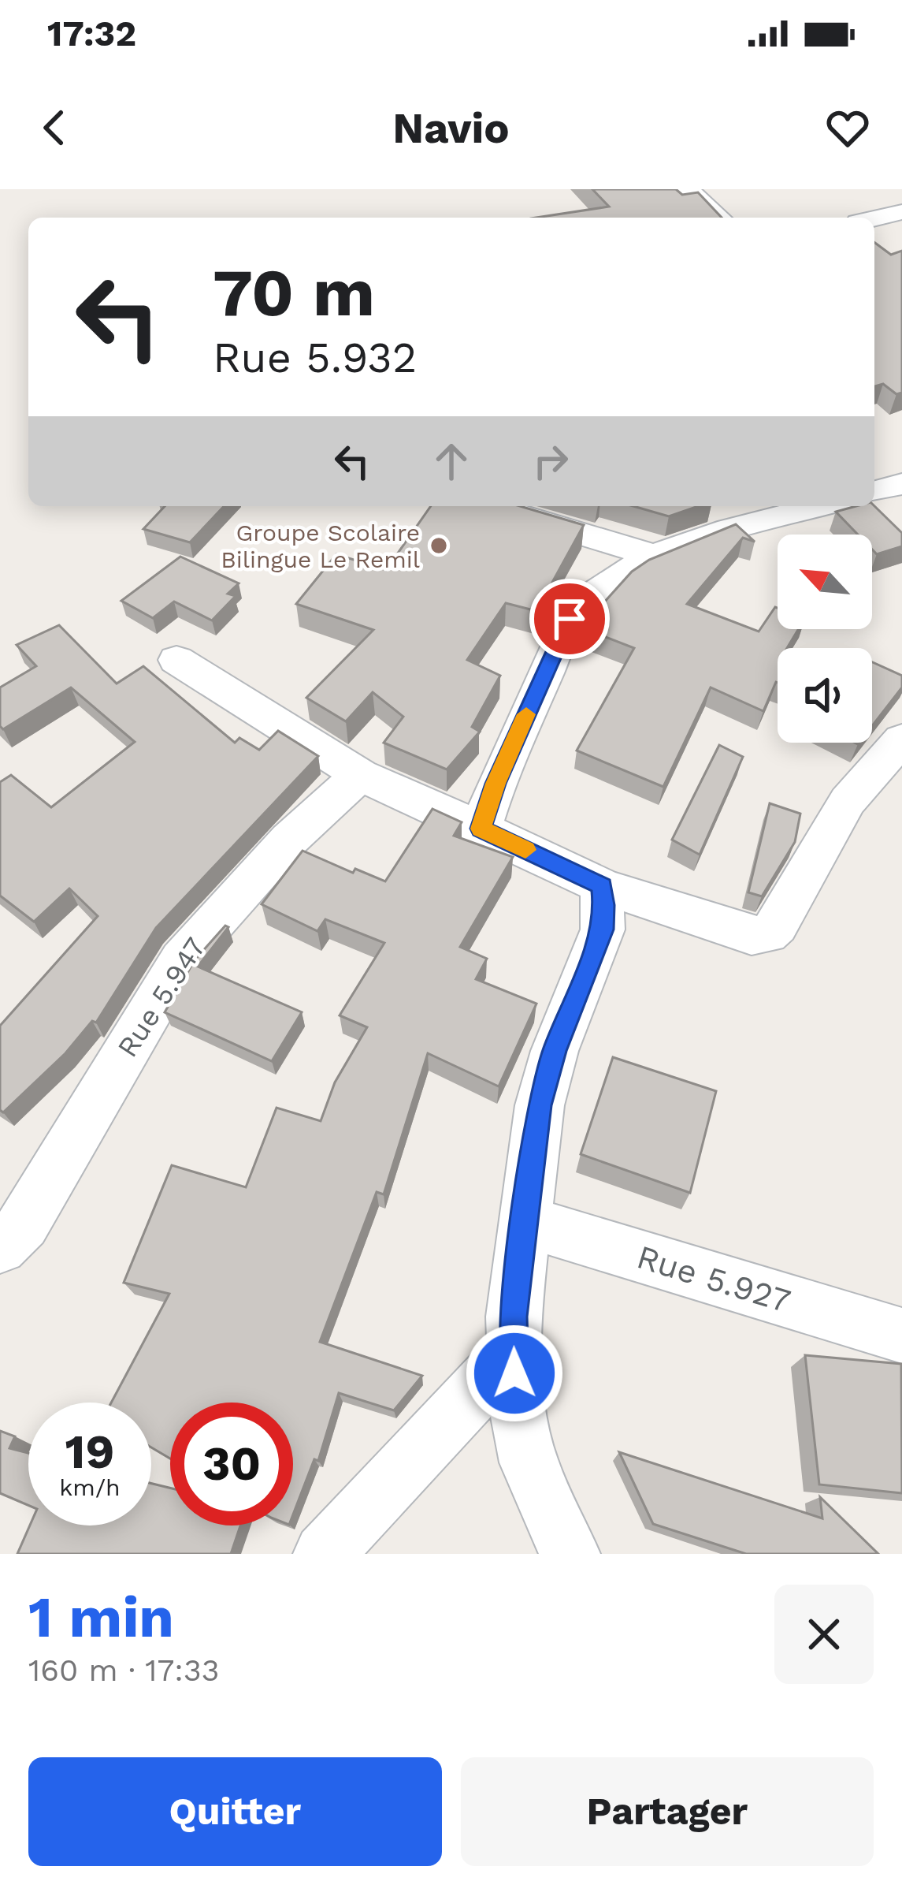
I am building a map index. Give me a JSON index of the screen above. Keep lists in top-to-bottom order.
{
  "streets": {
    "street": ["Rue 5.947", "Rue 5.927"]
  },
  "places": ["Groupe Scolaire Bilingue Le Remil"],
  "north": "top left",
  "page": {
    "status": "17:32",
    "header": "Navio",
    "turn": ["70 m", "Rue 5.932"],
    "speed": "19 km/h",
    "limit": "30",
    "heading": ["1 min", "160 m · 17:33"],
    "buttons": ["Quitter", "Partager"]
  }
}
